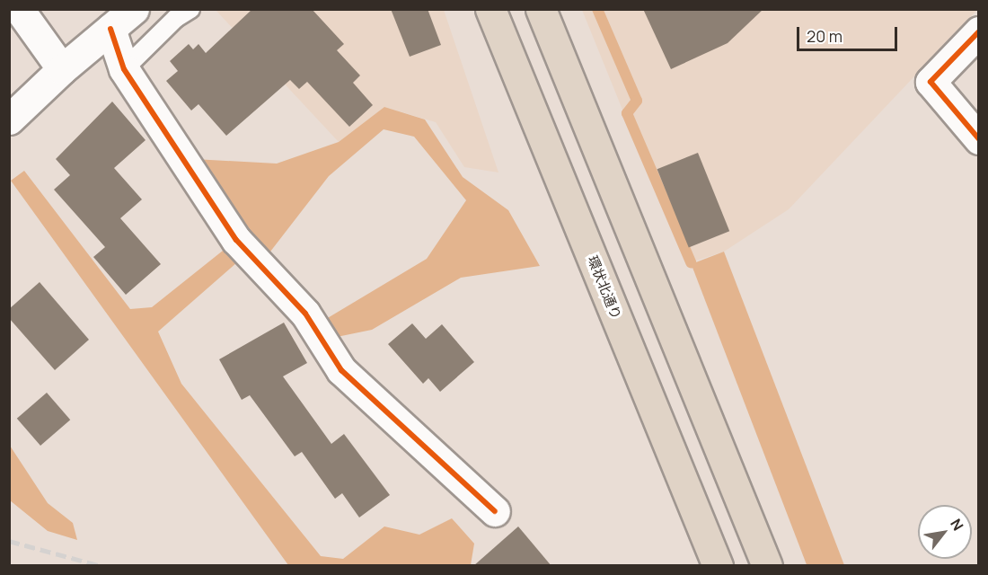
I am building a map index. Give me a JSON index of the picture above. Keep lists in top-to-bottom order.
{
  "streets": {
    "highway": ["環状北通り"]
  },
  "scale_bar": "20 m",
  "north": "top right"
}
